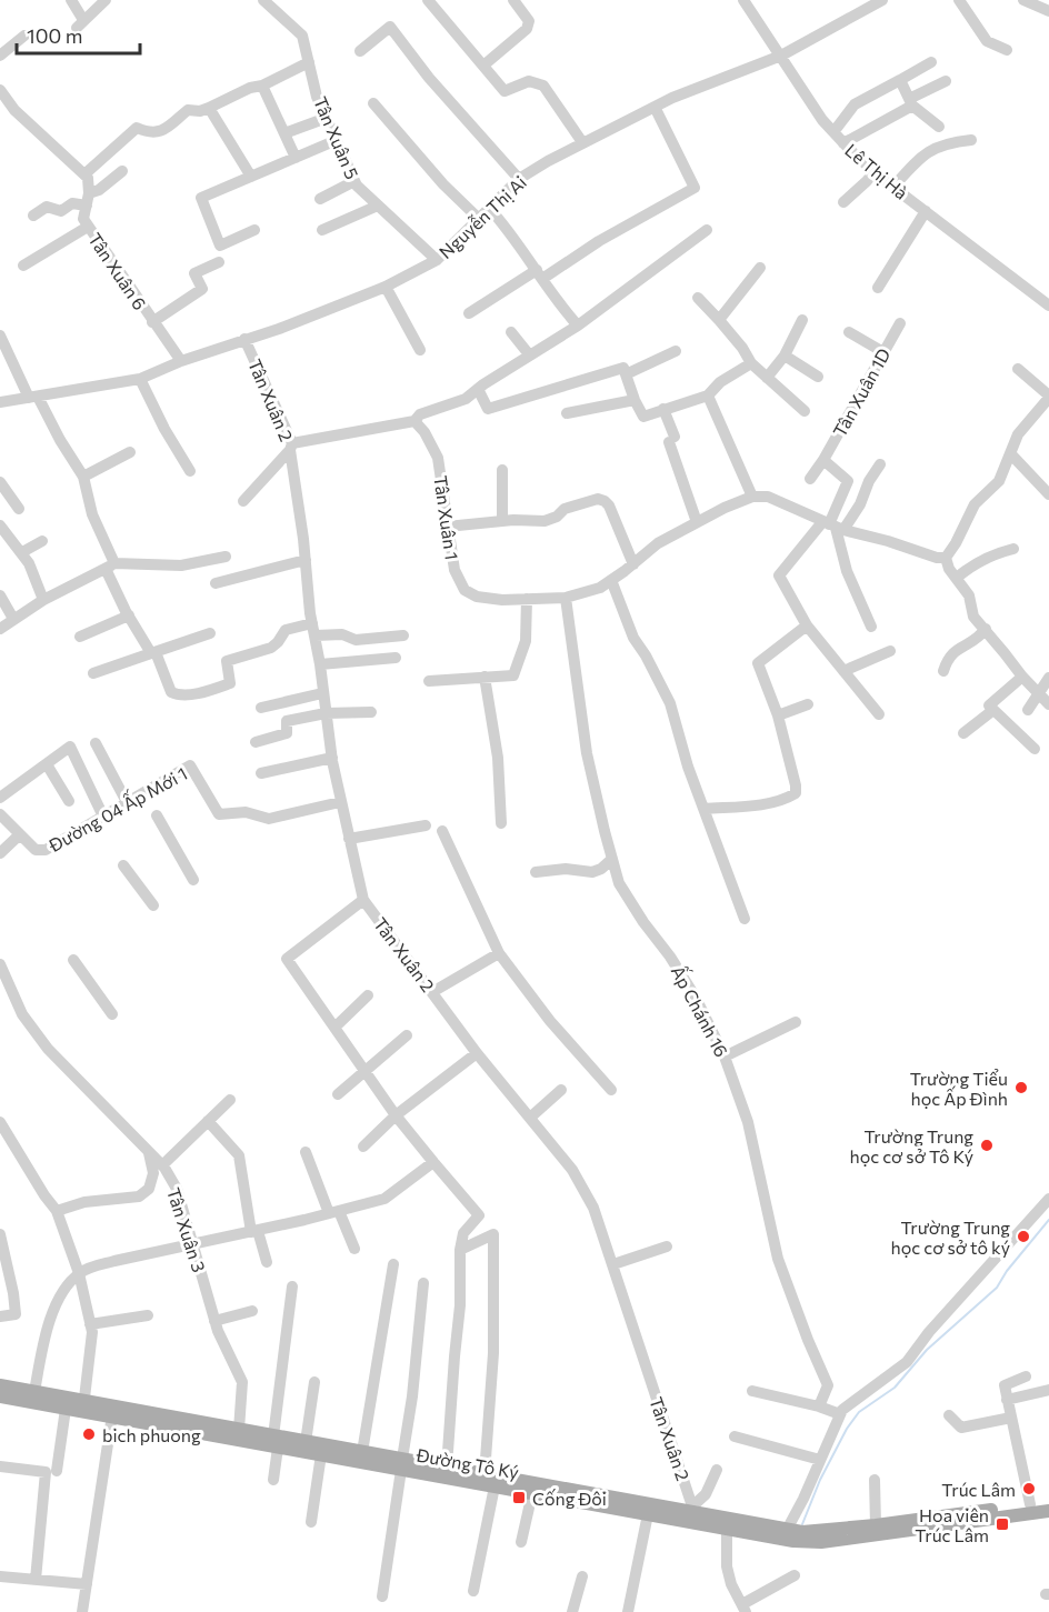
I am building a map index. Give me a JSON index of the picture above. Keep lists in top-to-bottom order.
{
  "streets": {
    "main road": ["Đường Tô Ký"],
    "street": [
      "Tân Xuân 5",
      "Lê Thị Hà",
      "Nguyễn Thị Ai",
      "Tân Xuân 6",
      "Tân Xuân 1D",
      "Tân Xuân 2",
      "Tân Xuân 1",
      "Đường 04 Ấp Mới 1",
      "Ấp Chánh 16",
      "Tân Xuân 3"
    ]
  },
  "crossings": [
    ["Tân Xuân 5", "Nguyễn Thị Ai"],
    ["Lê Thị Hà", "Nguyễn Thị Ai"],
    ["Nguyễn Thị Ai", "Tân Xuân 6"],
    ["Nguyễn Thị Ai", "Tân Xuân 2"],
    ["Tân Xuân 2", "Đường 04 Ấp Mới 1"],
    ["Tân Xuân 2", "Đường Tô Ký"],
    ["Tân Xuân 1", "Ấp Chánh 16"],
    ["Tân Xuân 3", "Đường Tô Ký"]
  ],
  "places": {
    "other": [
      "Trường Tiểu học Ấp Đình",
      "Trường Trung học cơ sở Tô Ký",
      "Trường Trung học cơ sở tô ký",
      "bich phuong",
      "Trúc Lâm"
    ],
    "transit": ["Cống Đôi", "Hoa viên Trúc Lâm"]
  },
  "scale_bar": "100 m"
}
